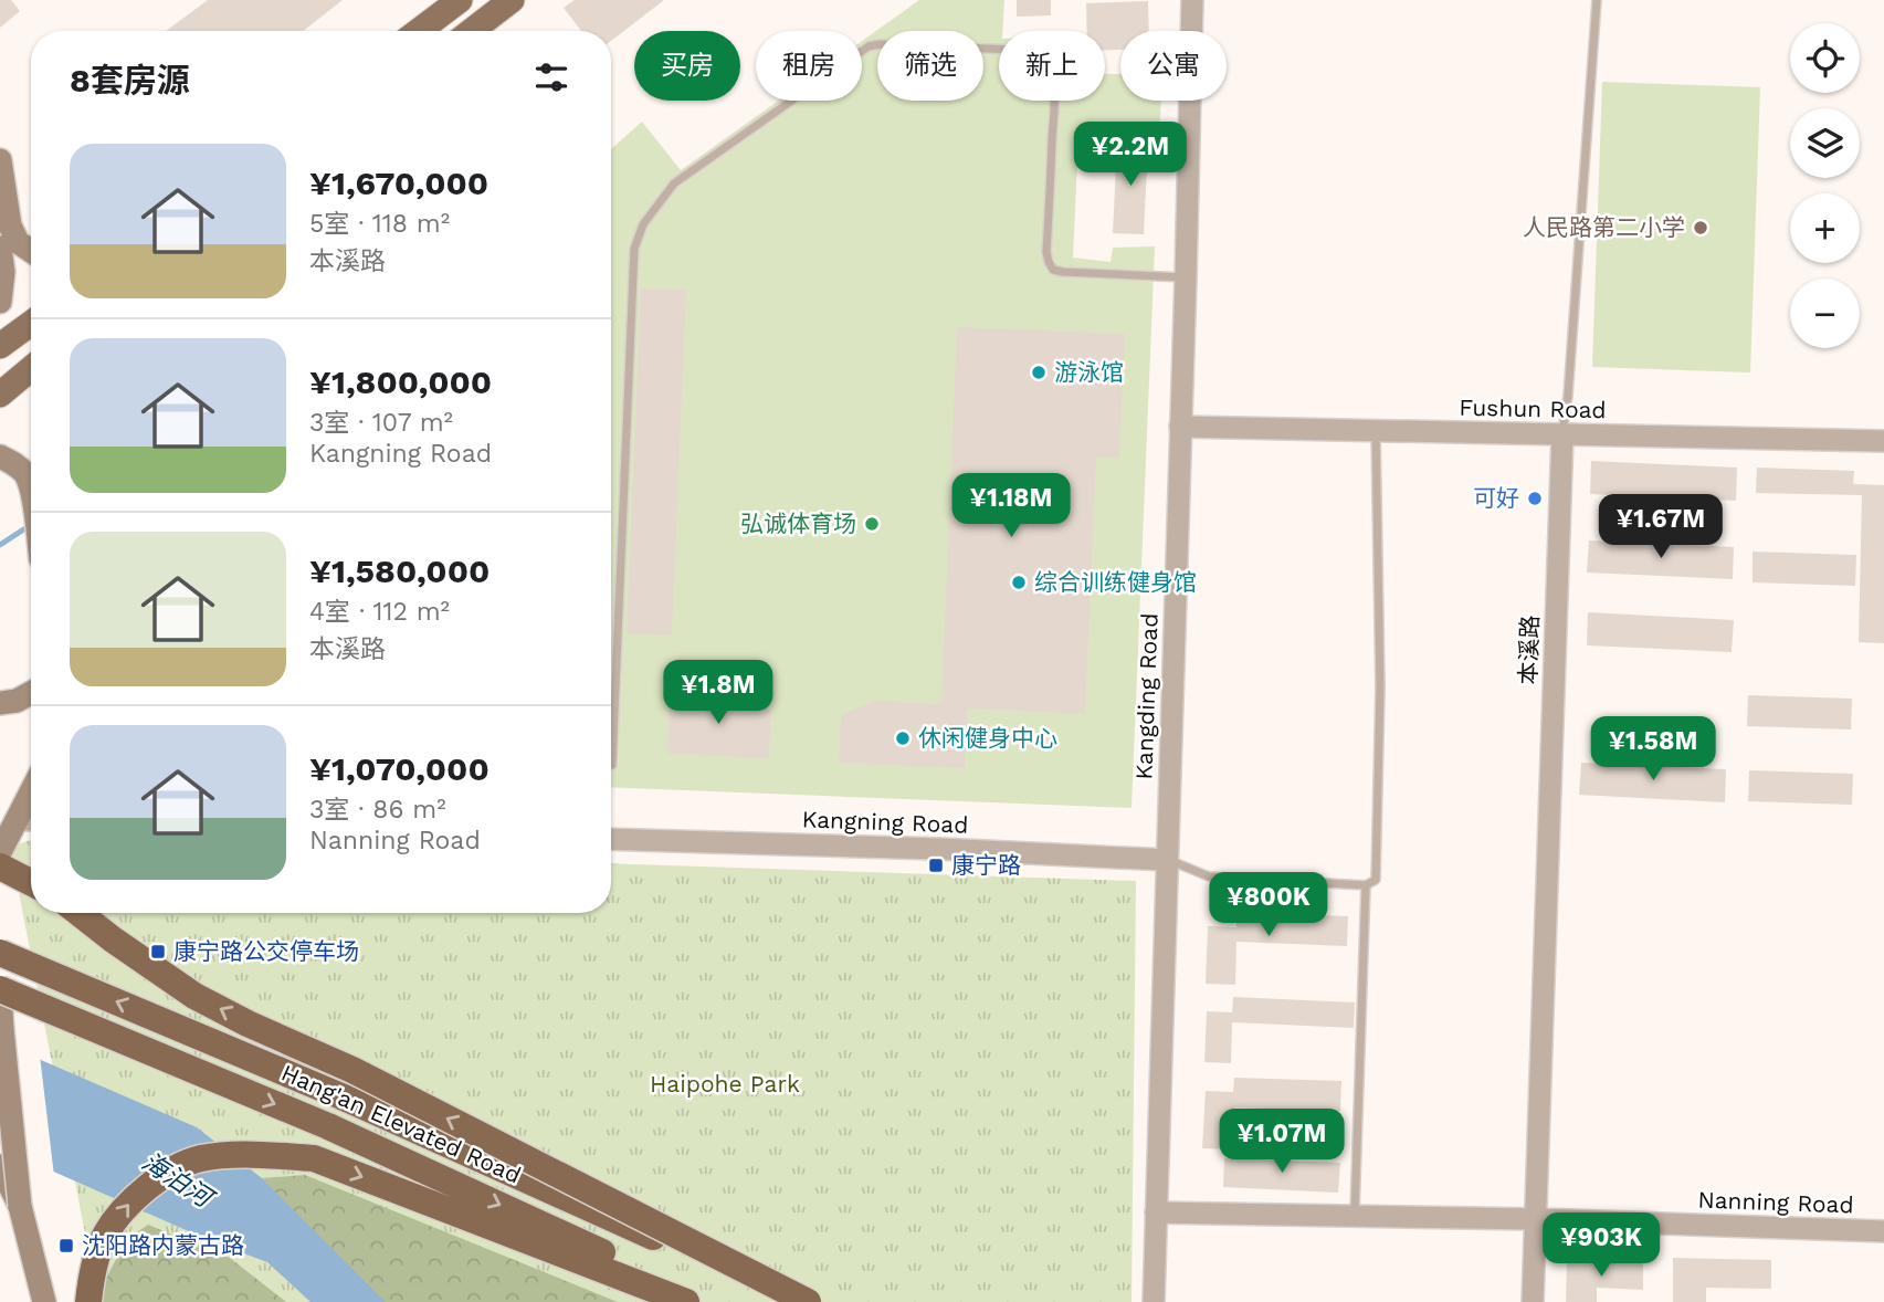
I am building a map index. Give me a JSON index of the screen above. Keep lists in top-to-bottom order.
{
  "streets": {
    "highway": ["Hang'an Elevated Road"],
    "street": [
      "Fushun Road",
      "本溪路",
      "Kangding Road",
      "Kangning Road",
      "Nanning Road"
    ]
  },
  "crossings": [
    ["Fushun Road", "本溪路"],
    ["Fushun Road", "Kangding Road"],
    ["本溪路", "Nanning Road"],
    ["Kangding Road", "Kangning Road"],
    ["Kangding Road", "Nanning Road"]
  ],
  "water": ["海泊河"],
  "parks": ["Haipohe Park"],
  "places": {
    "other": [
      "人民路第二小学",
      "游泳馆",
      "可好",
      "弘诚体育场",
      "综合训练健身馆",
      "休闲健身中心"
    ],
    "transit": ["康宁路", "康宁路公交停车场", "沈阳路内蒙古路"]
  },
  "page": {
    "map_buttons": ["+", "−"],
    "chip": [
      "买房",
      "租房",
      "筛选",
      "新上",
      "公寓"
    ],
    "heading": "8套房源",
    "price": [
      "¥2.2M",
      "¥1.18M",
      "¥1.67M",
      "¥1.8M",
      "¥1.58M",
      "¥800K",
      "¥1.07M",
      "¥903K"
    ],
    "list": [
      {
        "name": "¥1,670,000",
        "note": "5室 · 118 m² · 本溪路"
      },
      {
        "name": "¥1,800,000",
        "note": "3室 · 107 m² · Kangning Road"
      },
      {
        "name": "¥1,580,000",
        "note": "4室 · 112 m² · 本溪路"
      },
      {
        "name": "¥1,070,000",
        "note": "3室 · 86 m² · Nanning Road"
      }
    ]
  }
}
